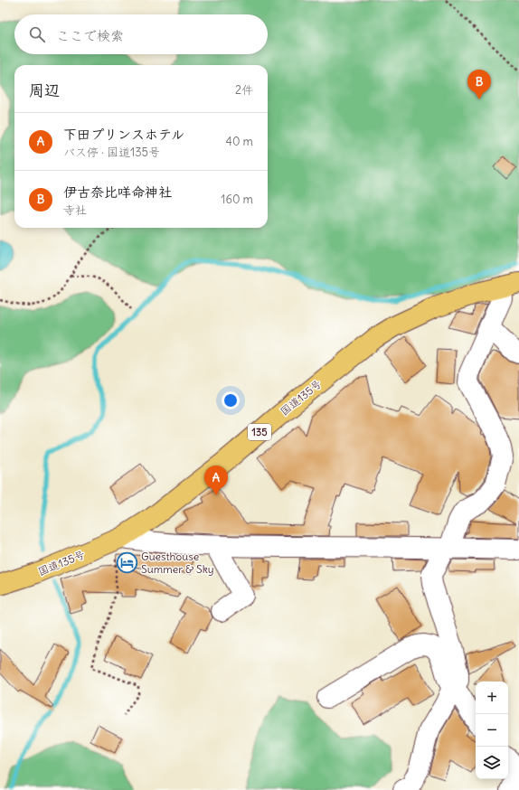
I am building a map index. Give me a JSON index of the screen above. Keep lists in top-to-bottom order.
{
  "streets": {
    "highway": ["国道135号", "135"]
  },
  "places": {
    "hotel": ["Guesthouse Summer & Sky"]
  },
  "page": {
    "search": "ここで検索",
    "heading": ["周辺", "2件"],
    "pins": ["B", "A"],
    "list": [
      {
        "mark": "A",
        "name": "下田プリンスホテル",
        "note": "バス停 · 国道135号",
        "value": "40 m"
      },
      {
        "mark": "B",
        "name": "伊古奈比咩命神社",
        "note": "寺社",
        "value": "160 m"
      }
    ],
    "map_buttons": ["+", "−"]
  }
}
